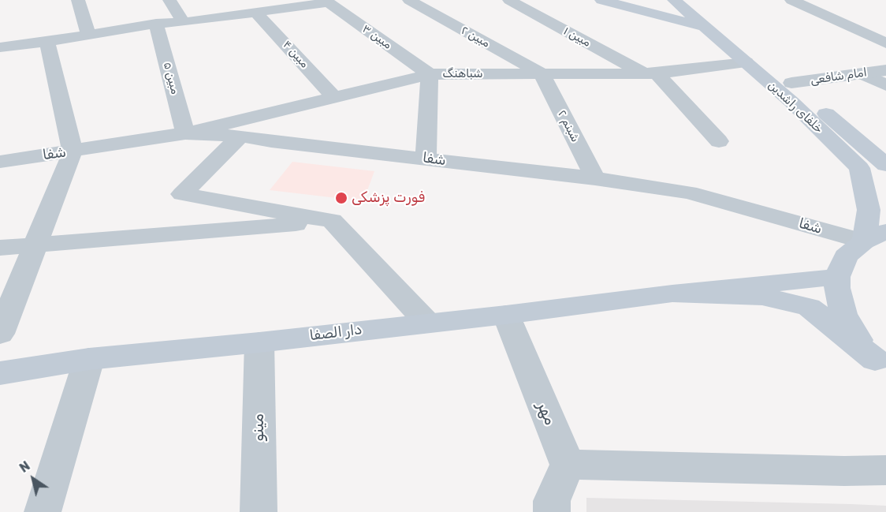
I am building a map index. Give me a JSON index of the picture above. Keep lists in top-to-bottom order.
{
  "streets": {
    "main road": ["خلفای راشدین", "دار الصفا"],
    "street": [
      "مبین ۳",
      "مبین ۲",
      "مبین ۱",
      "مبین ۴",
      "شباهنگ",
      "امام شافعی",
      "مبین ۵",
      "شبنم ۲",
      "شفا",
      "مهر",
      "مینو"
    ]
  },
  "crossings": [
    ["مبین ۳", "شباهنگ"],
    ["مبین ۲", "شباهنگ"],
    ["مبین ۲", "شبنم ۲"],
    ["مبین ۱", "شباهنگ"],
    ["مبین ۴", "شباهنگ"],
    ["شباهنگ", "مبین ۵"],
    ["شباهنگ", "خلفای راشدین"],
    ["شباهنگ", "شبنم ۲"],
    ["شباهنگ", "شفا"],
    ["امام شافعی", "خلفای راشدین"],
    ["مبین ۵", "شفا"],
    ["خلفای راشدین", "شفا"],
    ["شبنم ۲", "شفا"],
    ["دار الصفا", "مهر"],
    ["دار الصفا", "مینو"]
  ],
  "places": ["فورت پزشکی"],
  "north": "top left"
}
